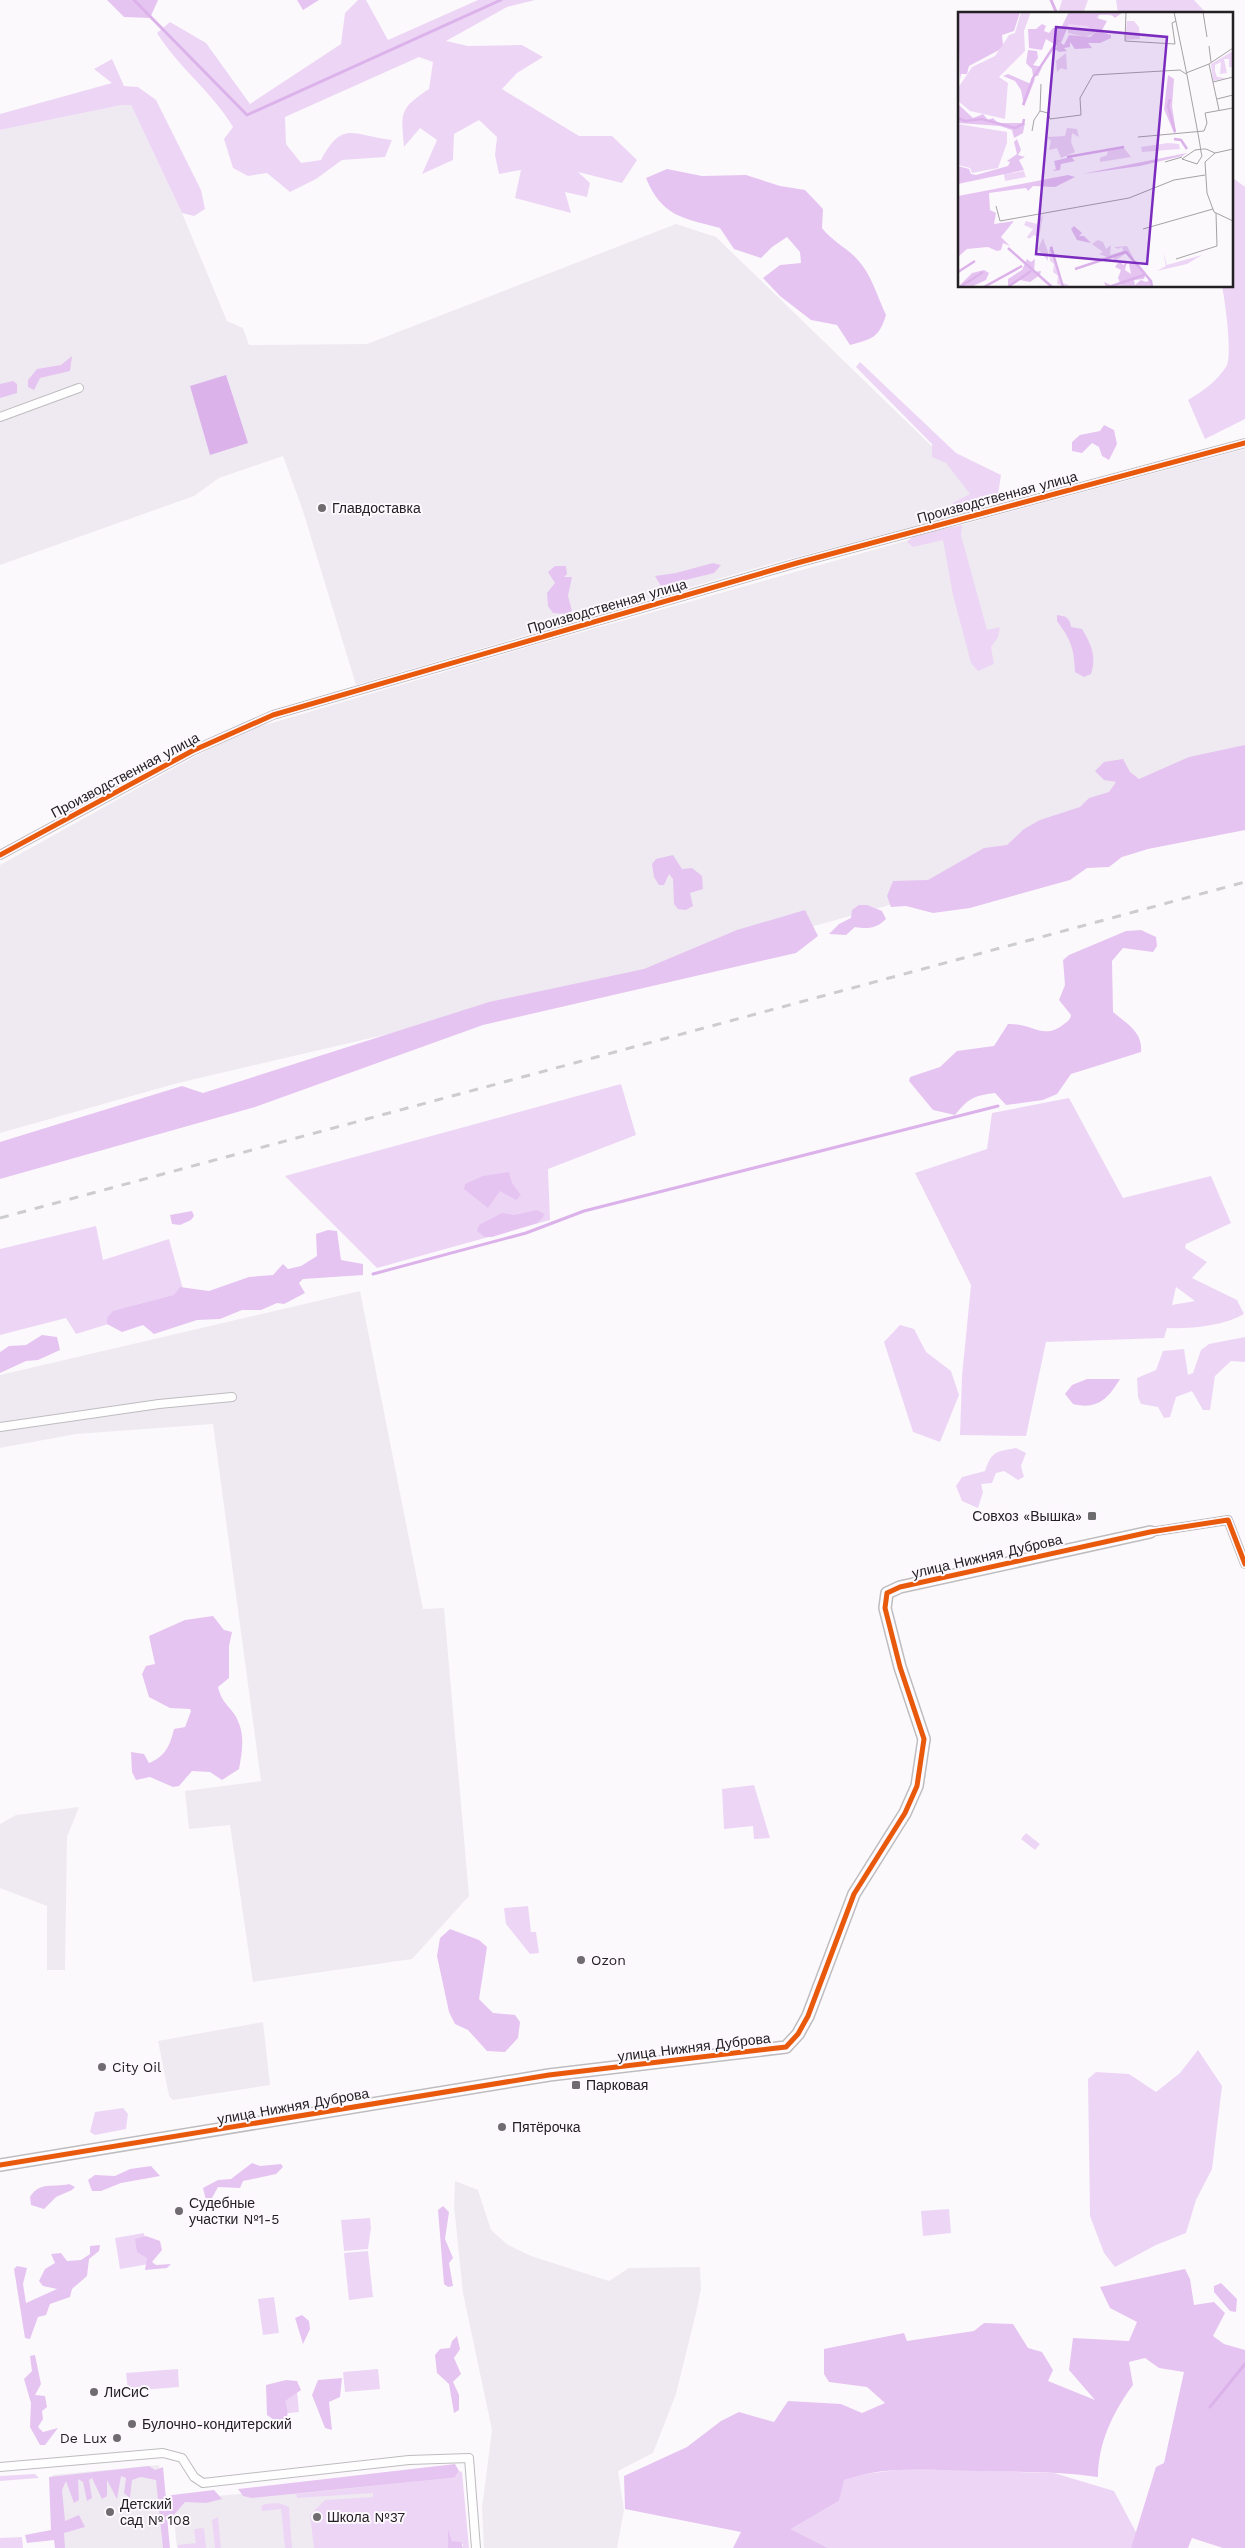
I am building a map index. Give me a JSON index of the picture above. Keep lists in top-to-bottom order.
{
  "streets": {
    "street": ["Производственная улица", "улица Нижняя Дуброва"]
  },
  "places": {
    "other": [
      "Главдоставка",
      "Ozon",
      "City Oil",
      "Пятёрочка",
      "Судебные участки №1-5",
      "ЛиСиС",
      "Булочно-кондитерский",
      "De Lux",
      "Детский сад № 108",
      "Школа №37"
    ],
    "transit": ["Совхоз «Вышка»", "Парковая"]
  }
}
